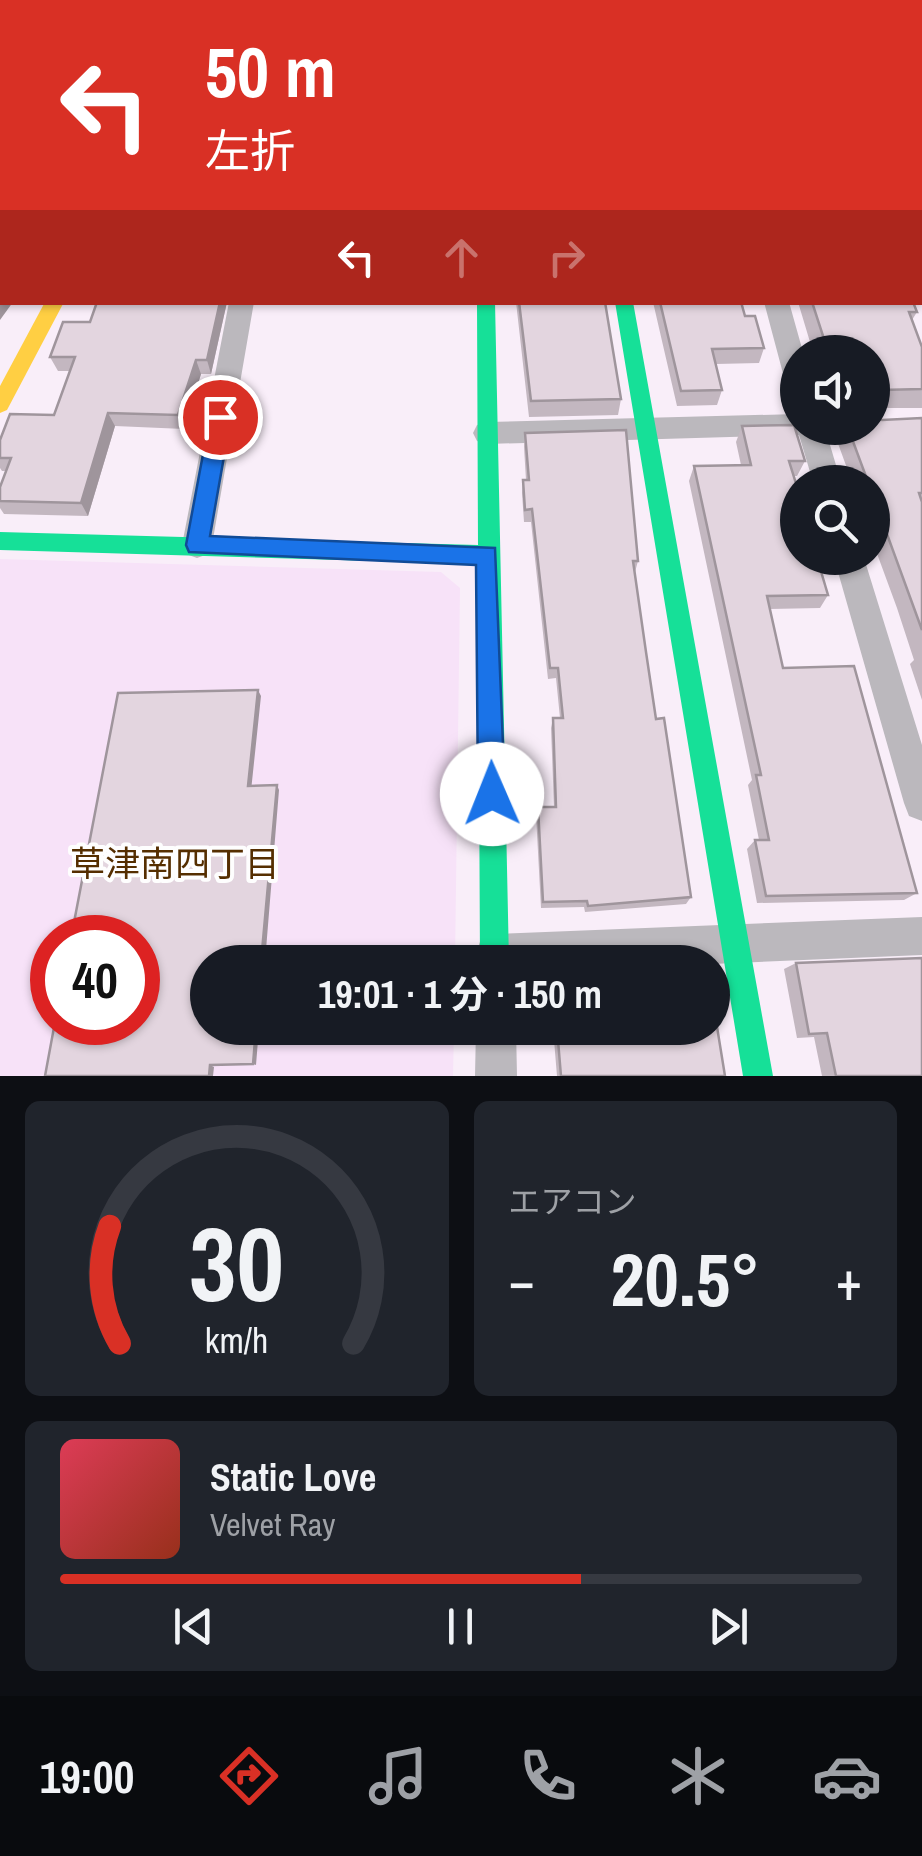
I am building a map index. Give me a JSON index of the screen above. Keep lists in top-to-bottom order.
{
  "districts": ["草津南四丁目"],
  "page": {
    "turn": ["50 m", "左折"],
    "limit": "40",
    "trip": "19:01 · 1 分 · 150 m",
    "tile": "エアコン",
    "heat": ["−", "20.5°", "+"],
    "song": ["Static Love", "Velvet Ray"],
    "tabs": "19:00",
    "gauge": ["30", "km/h"]
  }
}
